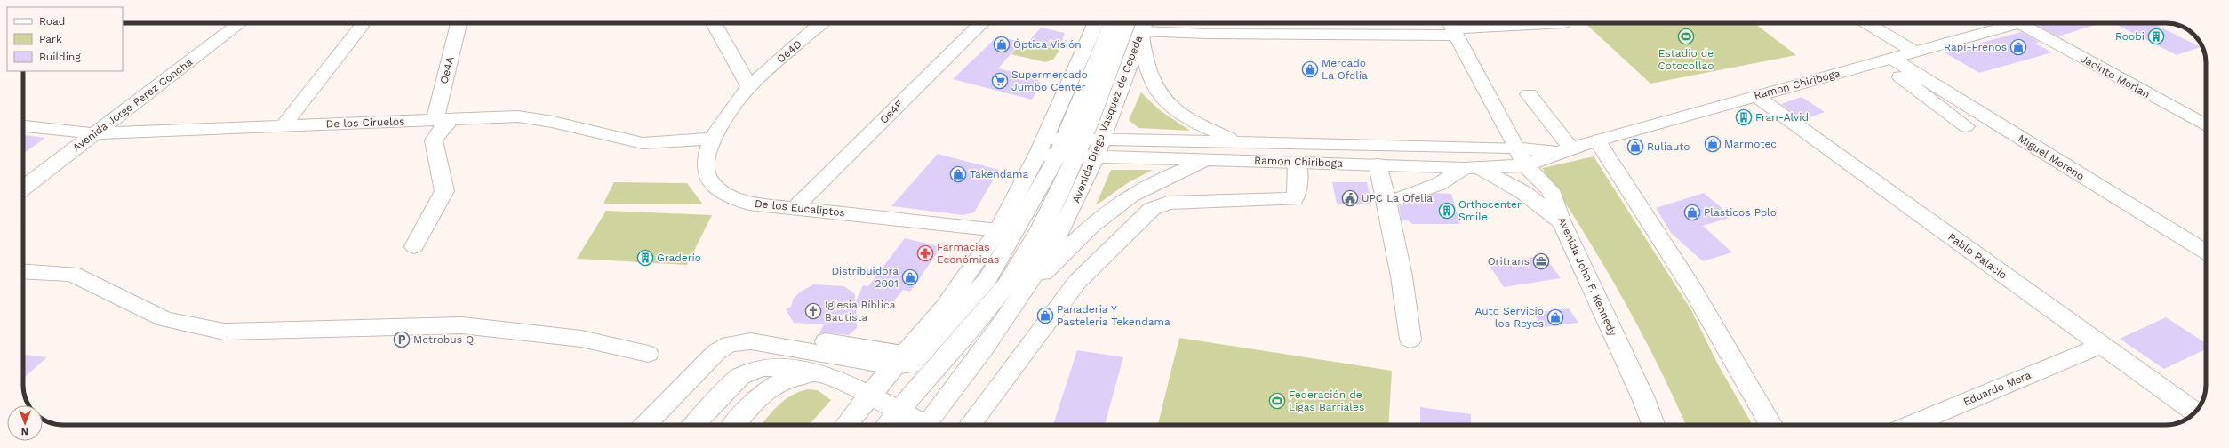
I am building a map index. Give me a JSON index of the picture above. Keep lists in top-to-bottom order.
{
  "streets": {
    "street": [
      "Oe4D",
      "Oe4A",
      "Jacinto Morlan",
      "Ramon Chiriboga",
      "Avenida Jorge Perez Concha",
      "Oe4F",
      "Avenida Diego Vasquez de Cepeda",
      "De los Ciruelos",
      "Miguel Moreno",
      "De los Eucaliptos",
      "Pablo Palacio",
      "Avenida John F. Kennedy",
      "Eduardo Mera"
    ]
  },
  "crossings": [
    ["Oe4D", "De los Eucaliptos"],
    ["Oe4A", "De los Ciruelos"],
    ["Jacinto Morlan", "Ramon Chiriboga"],
    ["Ramon Chiriboga", "Avenida Diego Vasquez de Cepeda"],
    ["Ramon Chiriboga", "Miguel Moreno"],
    ["Ramon Chiriboga", "Pablo Palacio"],
    ["Ramon Chiriboga", "Avenida John F. Kennedy"],
    ["Avenida Jorge Perez Concha", "De los Ciruelos"],
    ["Oe4F", "De los Eucaliptos"],
    ["De los Ciruelos", "De los Eucaliptos"],
    ["Pablo Palacio", "Eduardo Mera"]
  ],
  "places": {
    "sports": ["Estadio de Cotocollao", "Federación de Ligas Barriales"],
    "building": [
      "Roobi",
      "Fran-Alvid",
      "Orthocenter Smile",
      "Graderío"
    ],
    "shop": [
      "Óptica Visión",
      "Rapi-Frenos",
      "Mercado La Ofelia",
      "Marmotec",
      "Ruliauto",
      "Takendama",
      "Plasticos Polo",
      "Distribuidora 2001",
      "Panaderia Y Pasteleria Tekendama",
      "Auto Servicio los Reyes"
    ],
    "supermarket": ["Supermercado Jumbo Center"],
    "public building": ["UPC La Ofelia"],
    "pharmacy": ["Farmacias Económicas"],
    "office": ["Oritrans"],
    "church": ["Iglesia Bíblica Bautista"],
    "parking": ["Metrobus Q"]
  },
  "legend": ["Road", "Park", "Building"],
  "north": "bottom"
}
